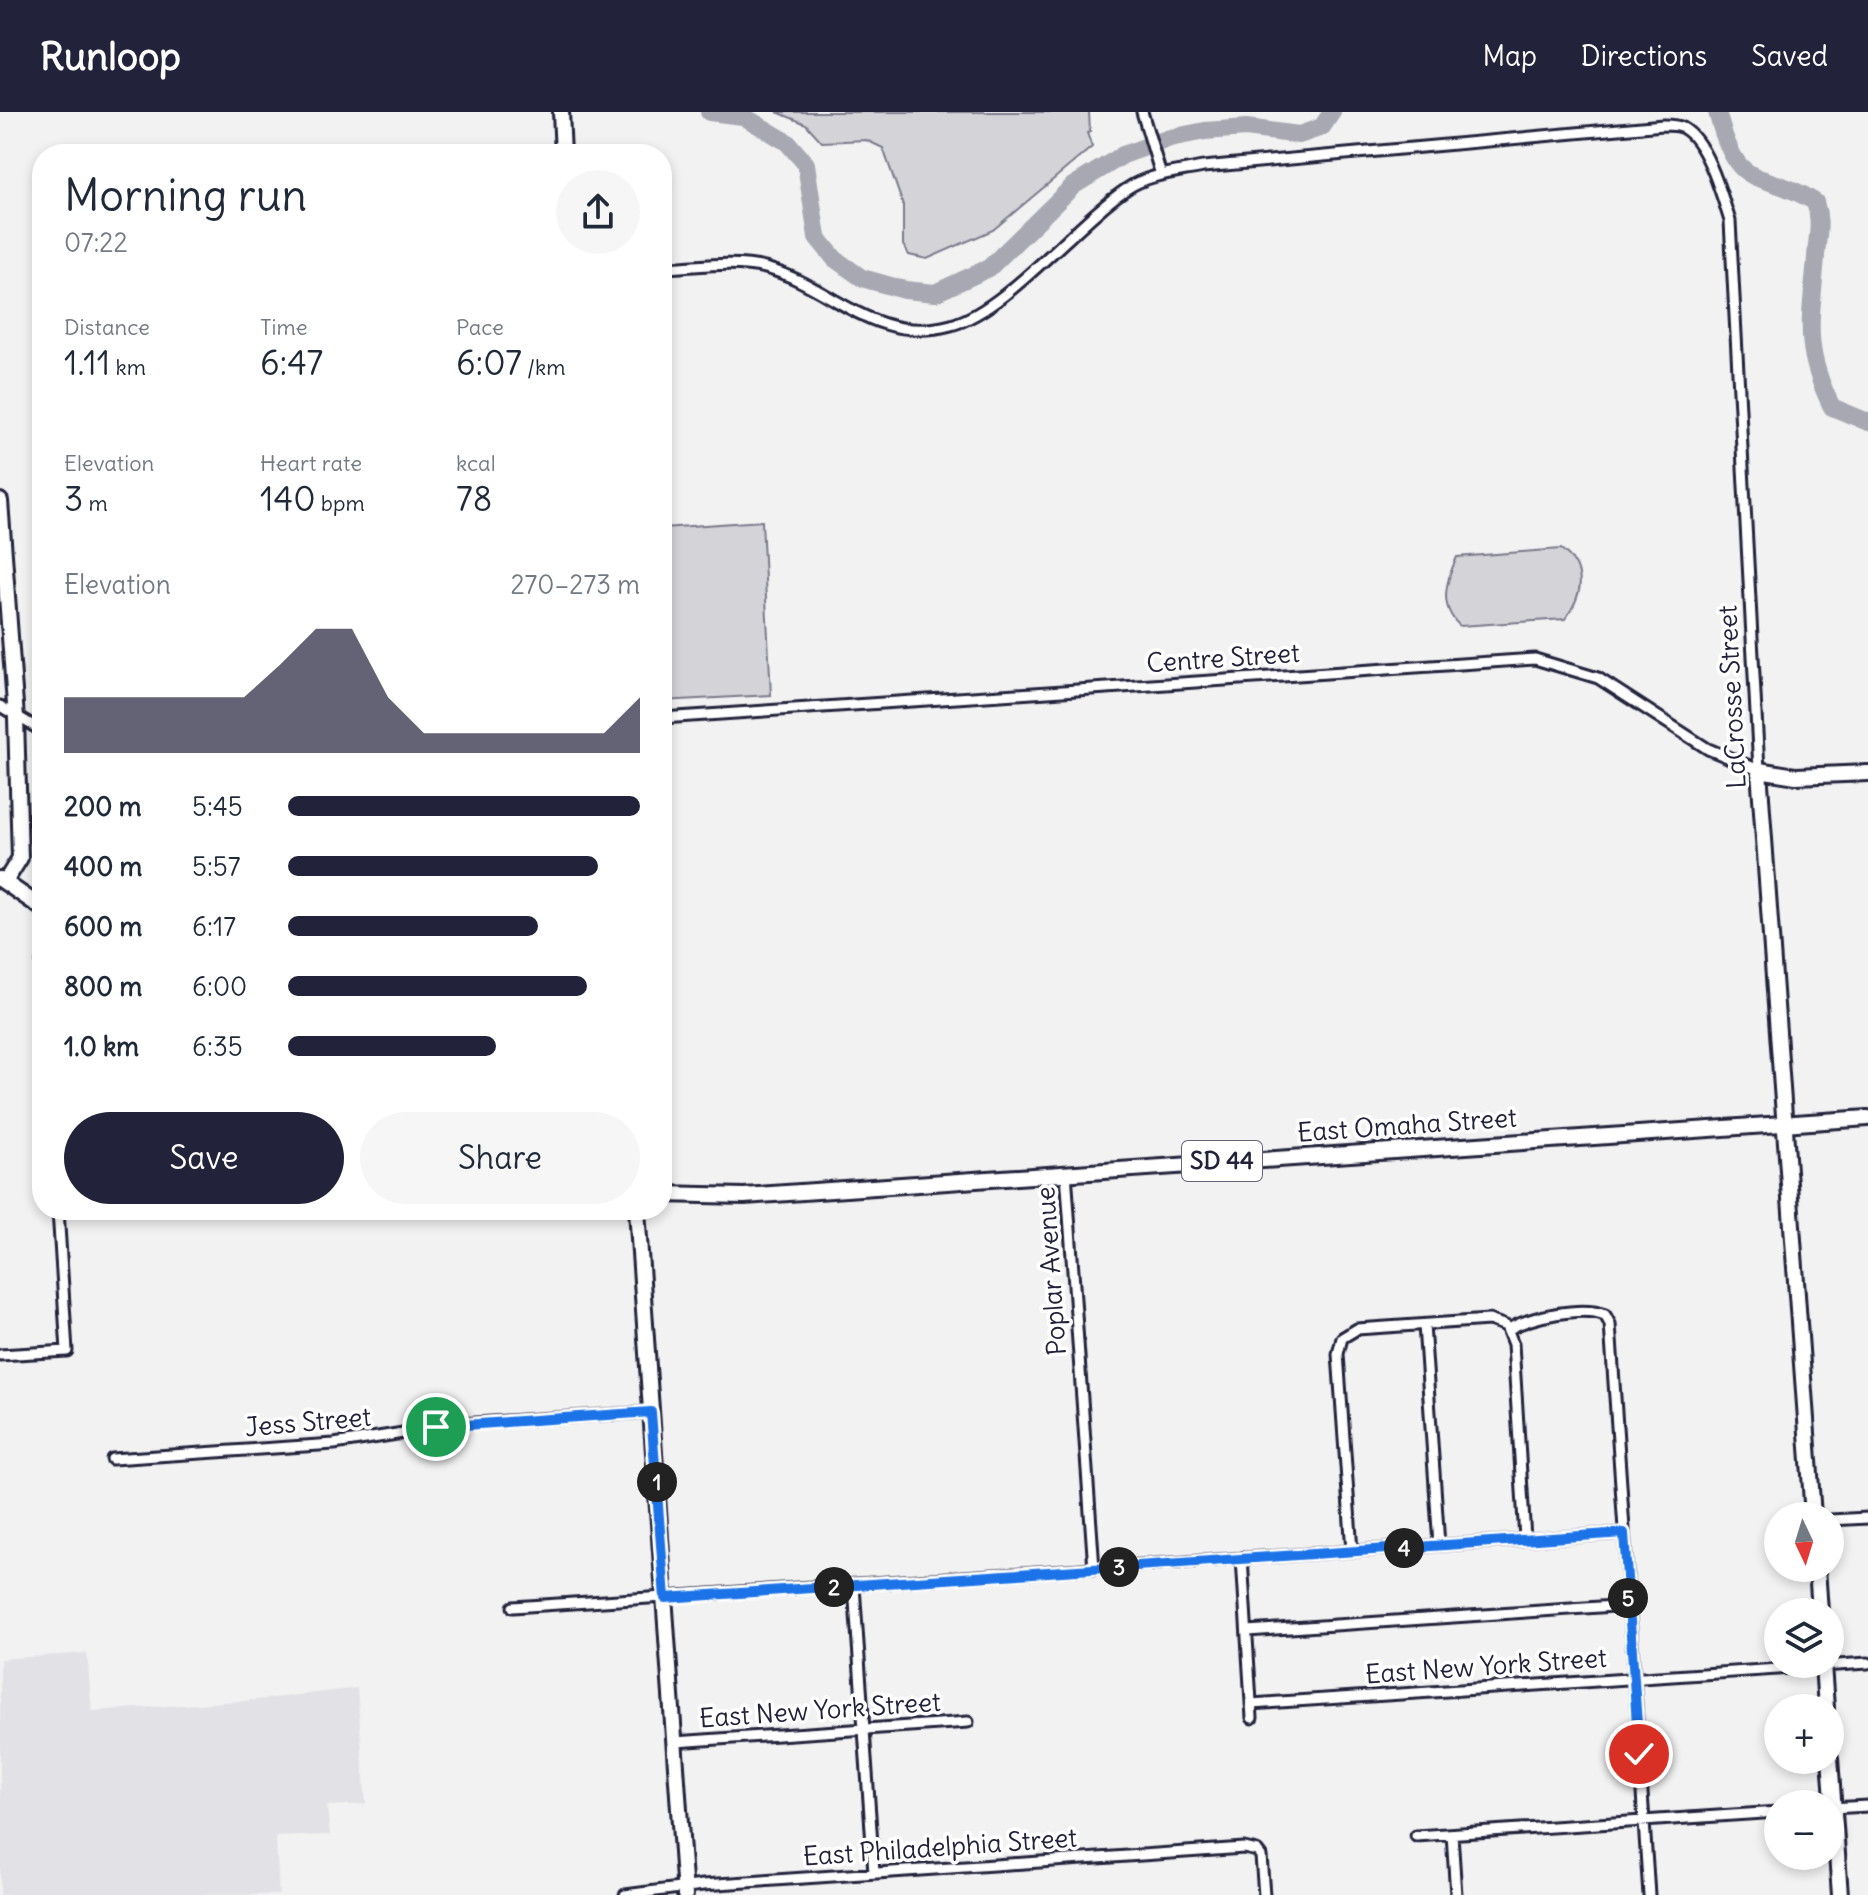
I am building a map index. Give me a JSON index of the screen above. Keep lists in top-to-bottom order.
{
  "streets": {
    "main road": ["LaCrosse Street", "East Omaha Street", "SD 44"],
    "street": [
      "Centre Street",
      "Poplar Avenue",
      "Jess Street",
      "East New York Street",
      "East Philadelphia Street"
    ]
  },
  "crossings": [
    ["Centre Street", "LaCrosse Street"],
    ["LaCrosse Street", "East Omaha Street"],
    ["East Omaha Street", "Poplar Avenue"]
  ],
  "north": "bottom",
  "page": {
    "header": "Runloop",
    "nav": ["Map", "Directions", "Saved"],
    "heading": ["Morning run", "07:22"],
    "stats": [
      ["Distance", "1.11 km"],
      ["Time", "6:47"],
      ["Pace", "6:07 /km"],
      ["Elevation", "3 m"],
      ["Heart rate", "140 bpm"],
      ["kcal", "78"]
    ],
    "chart": ["Elevation", "270–273 m"],
    "list": [
      {
        "name": "200 m",
        "note": "5:45"
      },
      {
        "name": "400 m",
        "note": "5:57"
      },
      {
        "name": "600 m",
        "note": "6:17"
      },
      {
        "name": "800 m",
        "note": "6:00"
      },
      {
        "name": "1.0 km",
        "note": "6:35"
      }
    ],
    "buttons": ["Save", "Share"],
    "pins": [
      "1",
      "4",
      "3",
      "2",
      "5"
    ],
    "map_buttons": ["+", "−"]
  }
}
